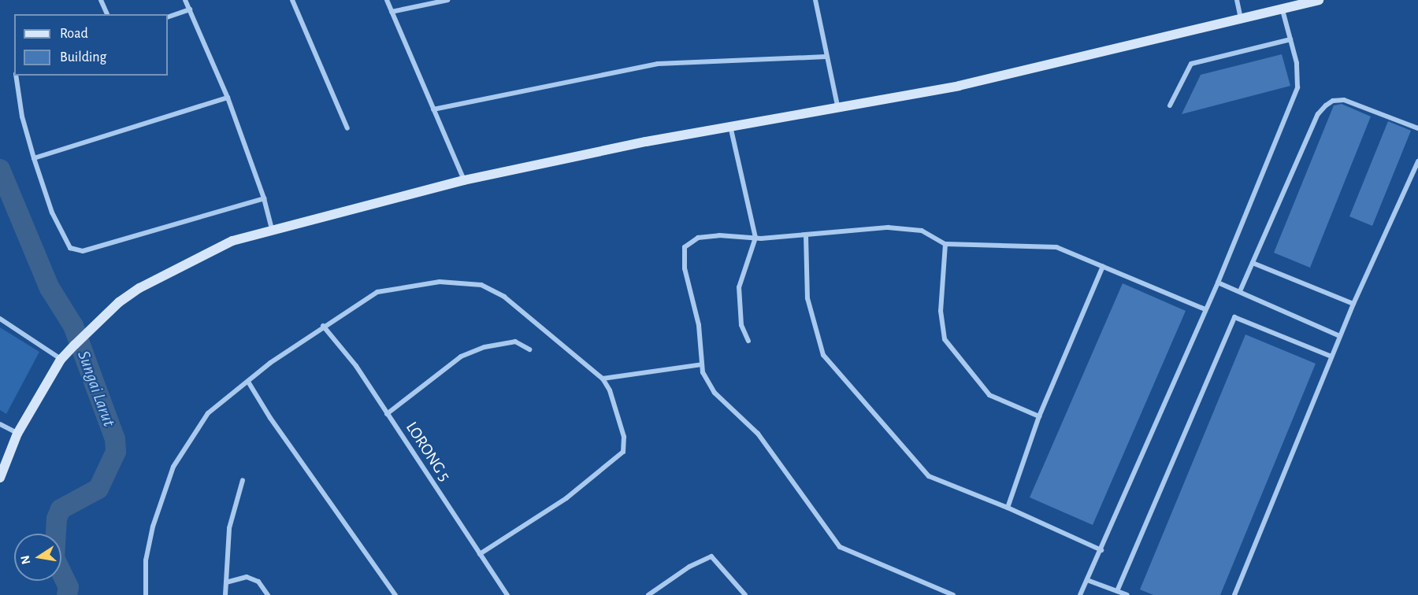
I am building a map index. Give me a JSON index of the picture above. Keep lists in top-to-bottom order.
{
  "streets": {
    "street": ["LORONG 5"]
  },
  "water": ["Sungai Larut"],
  "legend": ["Road", "Building"],
  "north": "left"
}
